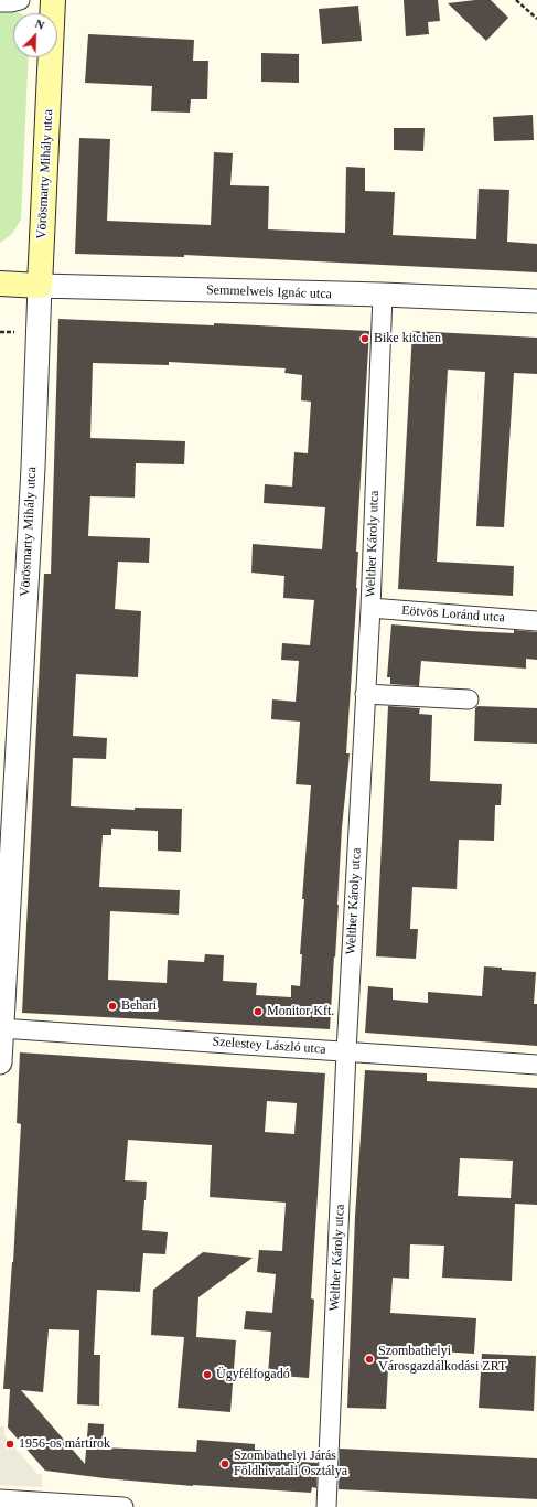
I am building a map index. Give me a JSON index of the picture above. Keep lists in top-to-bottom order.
{
  "streets": {
    "main road": ["Vörösmarty Mihály utca", "Semmelweis Ignác utca"],
    "street": ["Welther Károly utca", "Eötvös Loránd utca", "Szelestey László utca"]
  },
  "crossings": [
    ["Vörösmarty Mihály utca", "Semmelweis Ignác utca"],
    ["Vörösmarty Mihály utca", "Szelestey László utca"],
    ["Semmelweis Ignác utca", "Welther Károly utca"],
    ["Welther Károly utca", "Eötvös Loránd utca"],
    ["Welther Károly utca", "Szelestey László utca"]
  ],
  "places": [
    "Bike kitchen",
    "Behari",
    "Monitor Kft.",
    "Szombathelyi Városgazdálkodási ZRT",
    "Ügyfélfogadó",
    "1956-os mártírok",
    "Szombathelyi Járás Földhivatali Osztálya"
  ],
  "north": "top right"
}
